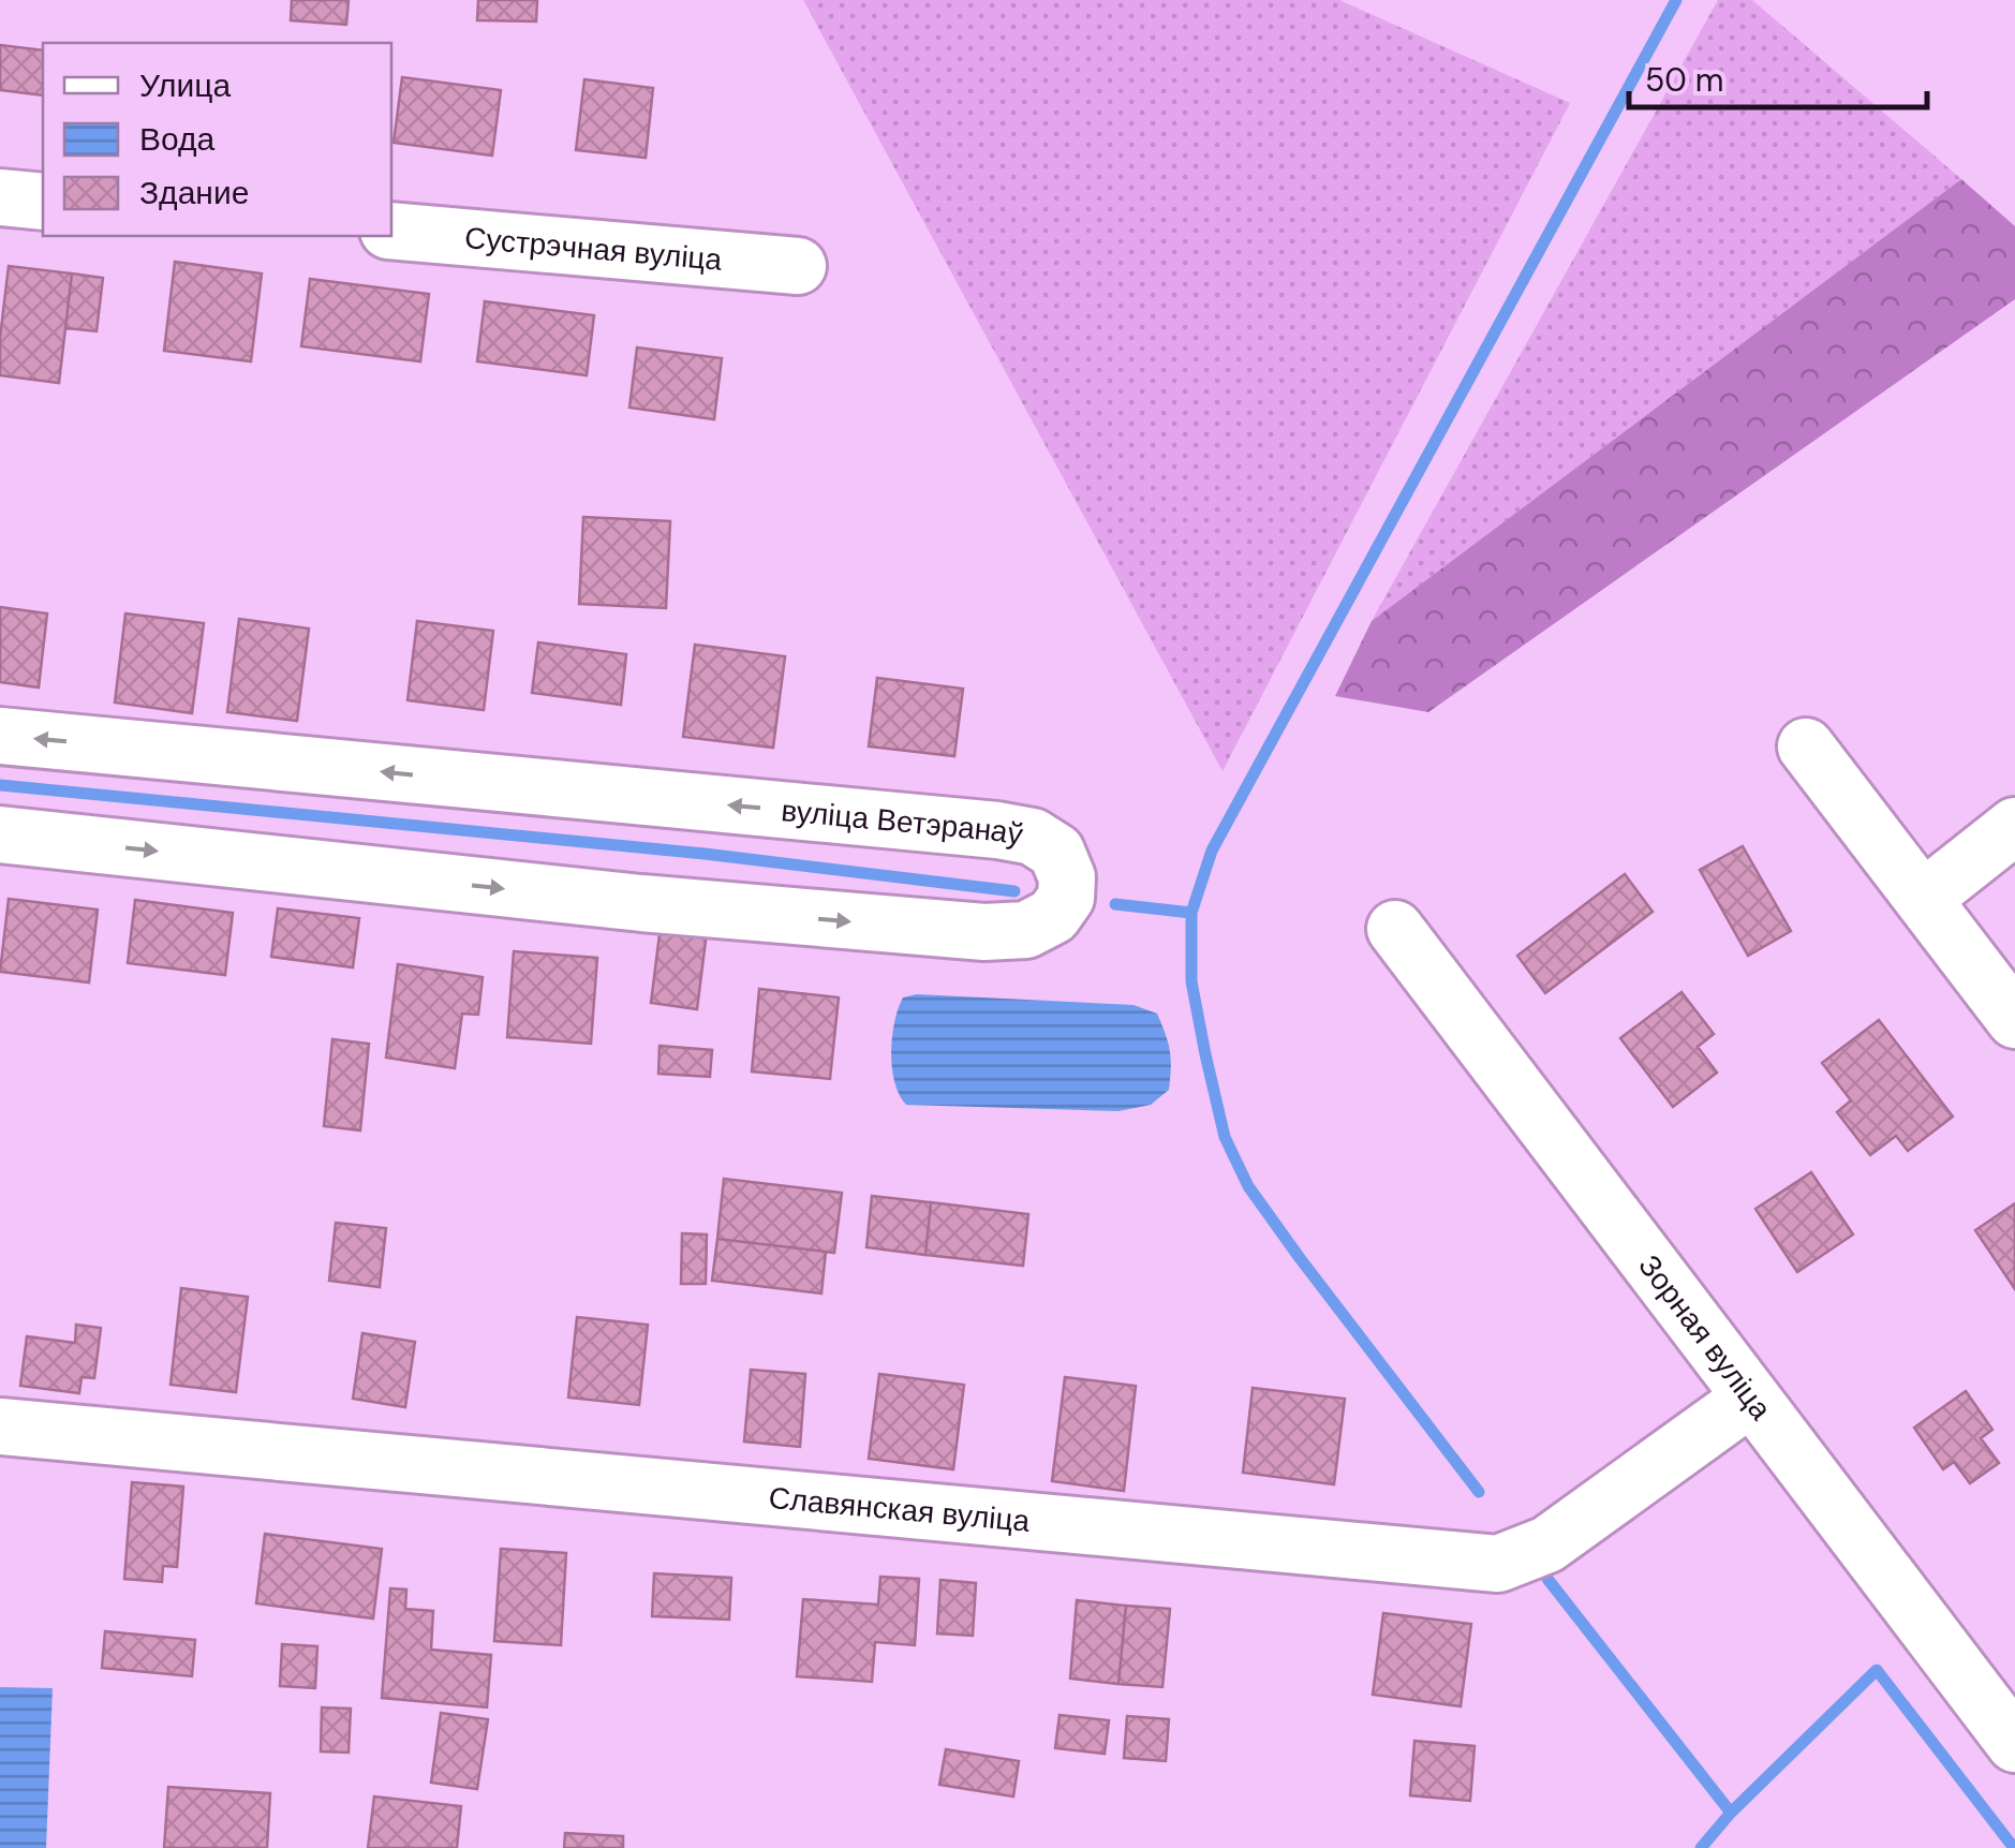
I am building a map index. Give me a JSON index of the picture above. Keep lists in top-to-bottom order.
{
  "streets": {
    "street": [
      "Сустрэчная вуліца",
      "вуліца Ветэранаў",
      "Зорная вуліца",
      "Славянская вуліца"
    ]
  },
  "crossings": [
    ["Зорная вуліца", "Славянская вуліца"]
  ],
  "legend": ["Улица", "Вода", "Здание"],
  "scale_bar": "50 m"
}
